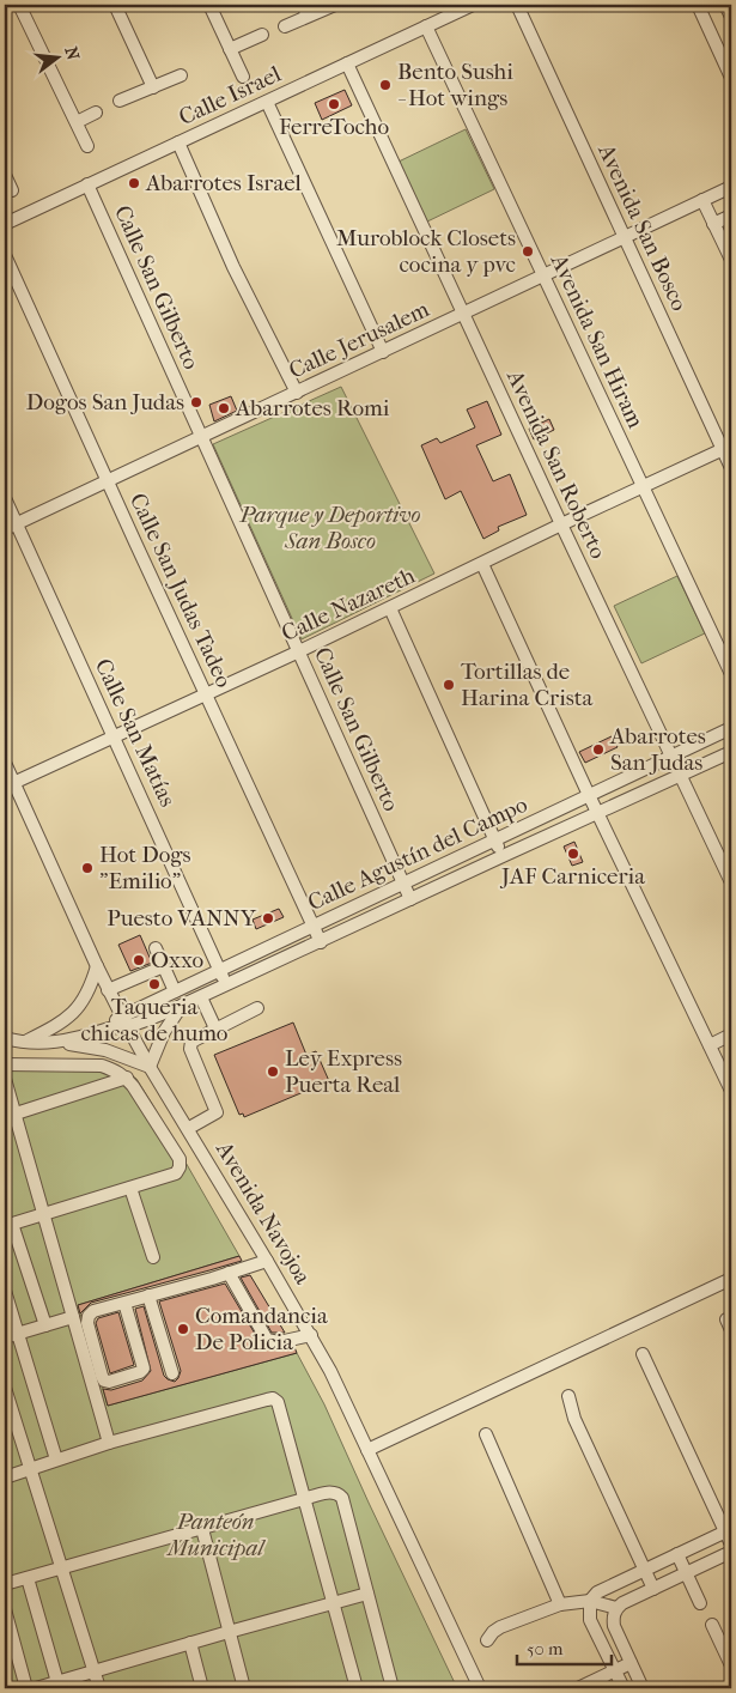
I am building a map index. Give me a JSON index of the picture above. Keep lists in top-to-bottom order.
{
  "streets": {
    "street": [
      "Calle Israel",
      "Avenida San Bosco",
      "Calle San Gilberto",
      "Calle Jerusalem",
      "Avenida San Hiram",
      "Avenida San Roberto",
      "Calle San Judas Tadeo",
      "Calle Nazareth",
      "Calle San Matías",
      "Calle Agustín del Campo",
      "Avenida Navojoa"
    ]
  },
  "crossings": [
    ["Calle Israel", "Calle San Gilberto"],
    ["Calle Israel", "Avenida San Hiram"],
    ["Calle Israel", "Avenida San Roberto"],
    ["Avenida San Bosco", "Calle Jerusalem"],
    ["Avenida San Bosco", "Calle Nazareth"],
    ["Calle San Gilberto", "Calle Jerusalem"],
    ["Calle San Gilberto", "Calle Nazareth"],
    ["Calle San Gilberto", "Calle Agustín del Campo"],
    ["Calle Jerusalem", "Avenida San Hiram"],
    ["Calle Jerusalem", "Avenida San Roberto"],
    ["Calle Jerusalem", "Calle San Judas Tadeo"],
    ["Calle Jerusalem", "Calle San Matías"],
    ["Avenida San Hiram", "Calle Nazareth"],
    ["Avenida San Roberto", "Calle Nazareth"],
    ["Avenida San Roberto", "Calle Agustín del Campo"],
    ["Calle San Judas Tadeo", "Calle Nazareth"],
    ["Calle San Judas Tadeo", "Calle Agustín del Campo"],
    ["Calle Nazareth", "Calle San Matías"],
    ["Calle Nazareth", "Avenida Navojoa"],
    ["Calle San Matías", "Calle Agustín del Campo"],
    ["Calle Agustín del Campo", "Avenida Navojoa"]
  ],
  "parks": ["Parque y Deportivo San Bosco", "Panteón Municipal"],
  "places": [
    "Bento Sushi - Hot wings",
    "FerreTocho",
    "Abarrotes Israel",
    "Muroblock Closets cocina y pvc",
    "Dogos San Judas",
    "Abarrotes Romi",
    "Tortillas de Harina Crista",
    "Abarrotes San Judas",
    "JAF Carniceria",
    "Hot Dogs \"Emilio\"",
    "Puesto VANNY",
    "Oxxo",
    "Taqueria chicas de humo",
    "Ley Express Puerta Real",
    "Comandancia De Policia"
  ],
  "scale_bar": "50 m",
  "north": "right"
}
